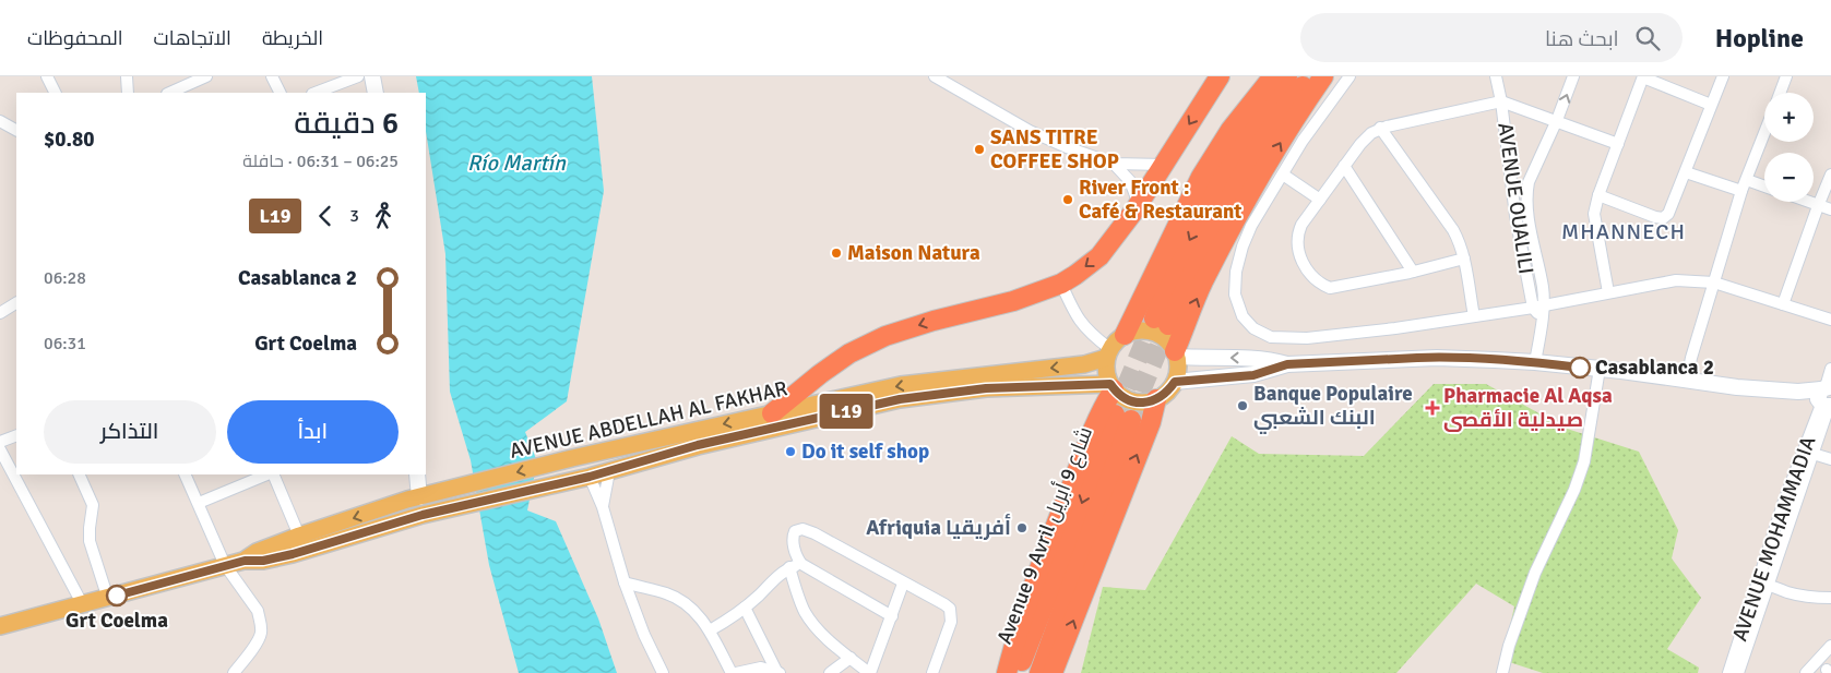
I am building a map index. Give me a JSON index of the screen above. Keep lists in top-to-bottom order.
{
  "streets": {
    "highway": ["Avenue 9 Avril شارع 9 أبريل"],
    "main road": ["AVENUE ABDELLAH AL FAKHAR"],
    "street": ["AVENUE OUALILI", "AVENUE MOHAMMADIA"]
  },
  "districts": ["MHANNECH"],
  "water": ["Río Martín"],
  "places": {
    "other": [
      "SANS TITRE COFFEE SHOP",
      "River Front : Café & Restaurant",
      "Maison Natura",
      "Casablanca 2",
      "Banque Populaire البنك الشعبي",
      "Do it self shop",
      "Afriquia أفريقيا",
      "Grt Coelma"
    ],
    "health": ["Pharmacie Al Aqsa صيدلية الأقصى"]
  },
  "lines": ["bus line L19"],
  "page": {
    "header": "Hopline",
    "search": "ابحث هنا",
    "nav": ["الخريطة", "الاتجاهات", "المحفوظات"],
    "on_map": "L19",
    "map_buttons": ["+", "−"],
    "heading": ["6 دقيقة", "06:25 – 06:31 · حافلة", "$0.80"],
    "legs": ["3", "L19"],
    "list": [
      {
        "name": "Casablanca 2",
        "value": "06:28"
      },
      {
        "name": "Grt Coelma",
        "value": "06:31"
      }
    ],
    "buttons": ["ابدأ", "التذاكر"]
  }
}
